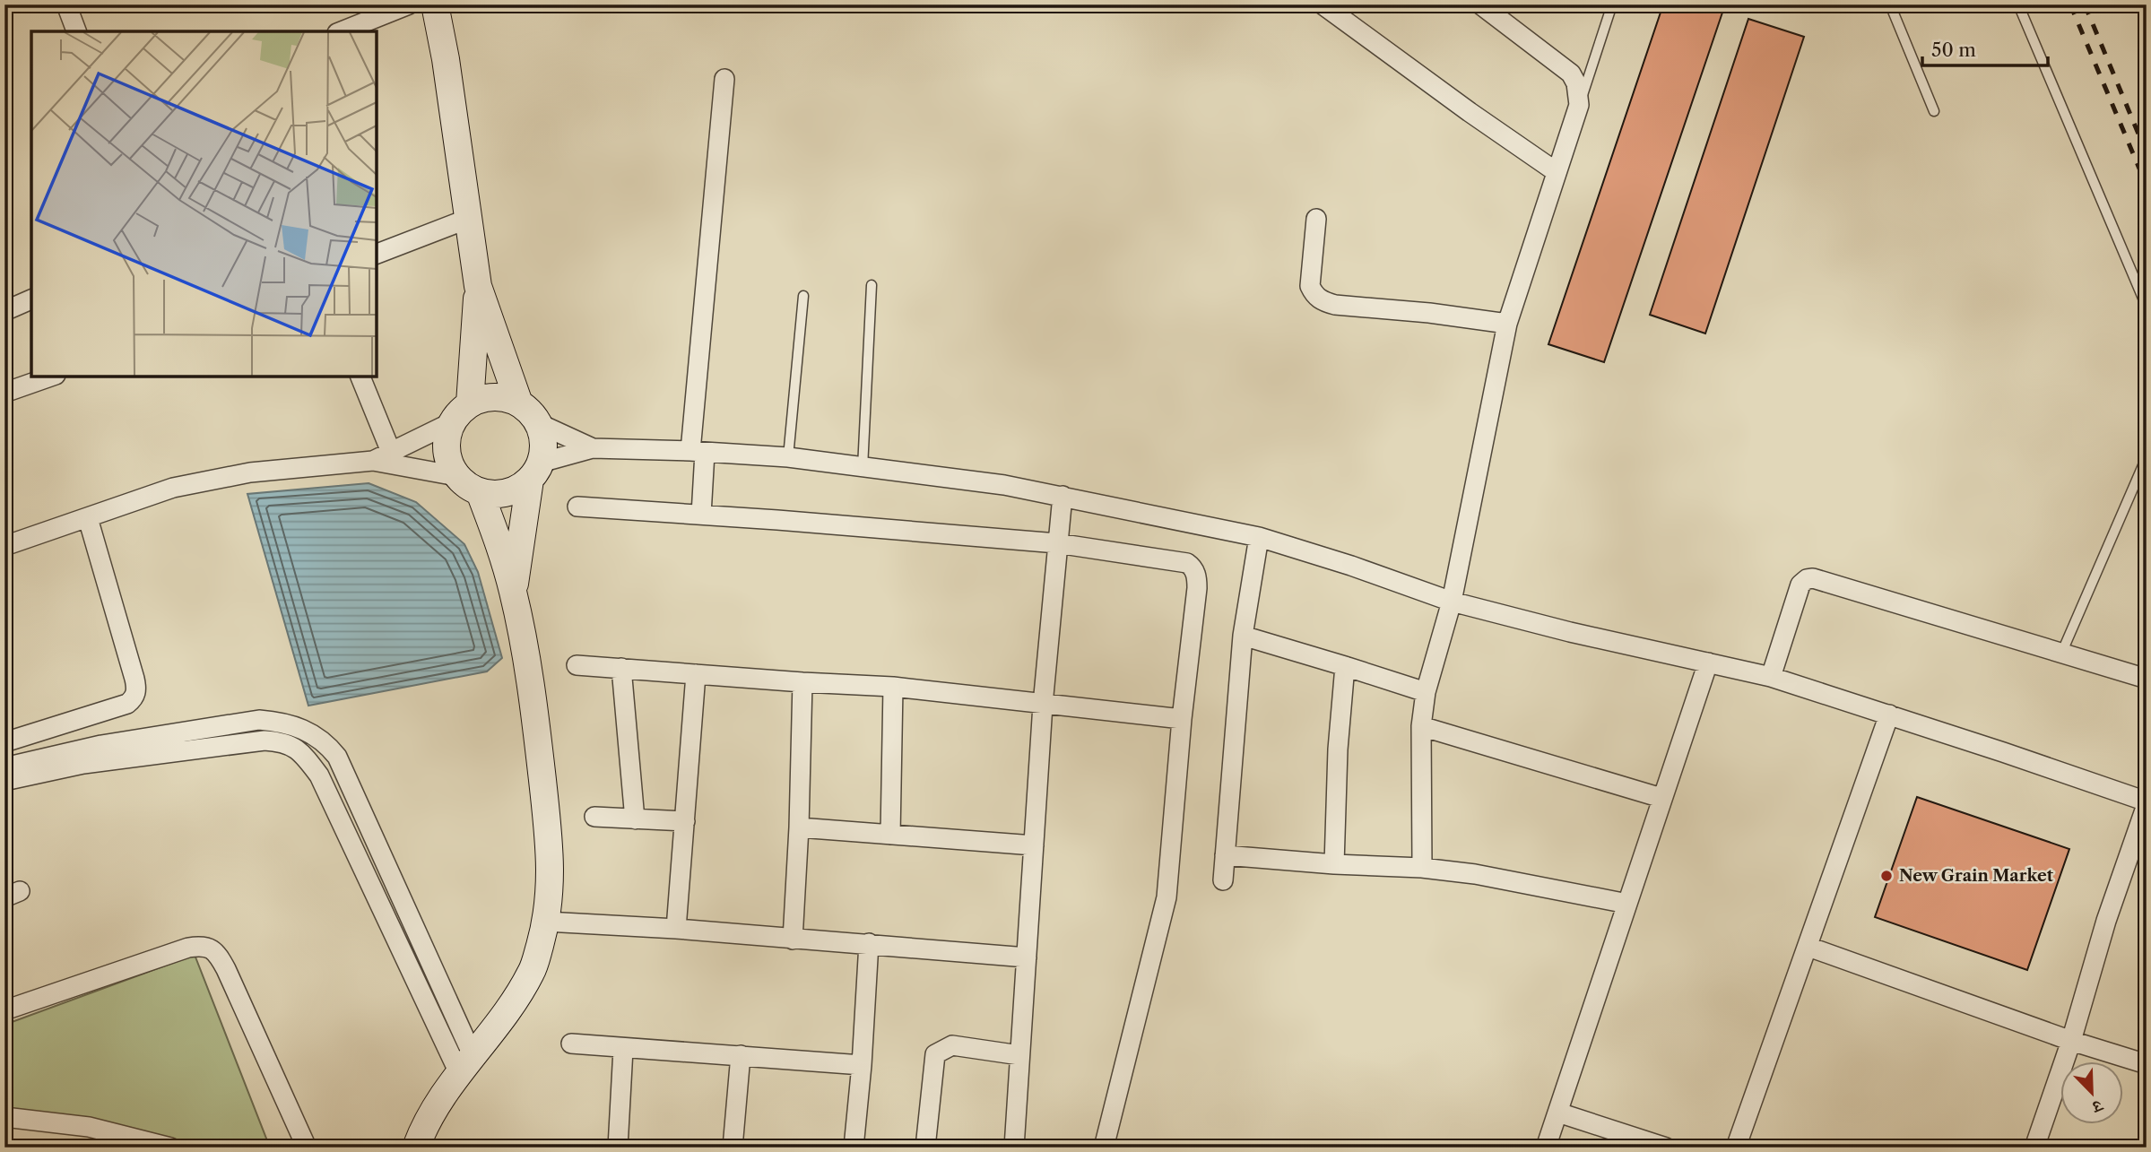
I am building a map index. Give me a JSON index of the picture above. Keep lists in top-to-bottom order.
{
  "places": ["New Grain Market"],
  "scale_bar": "50 m",
  "north": "bottom right"
}
